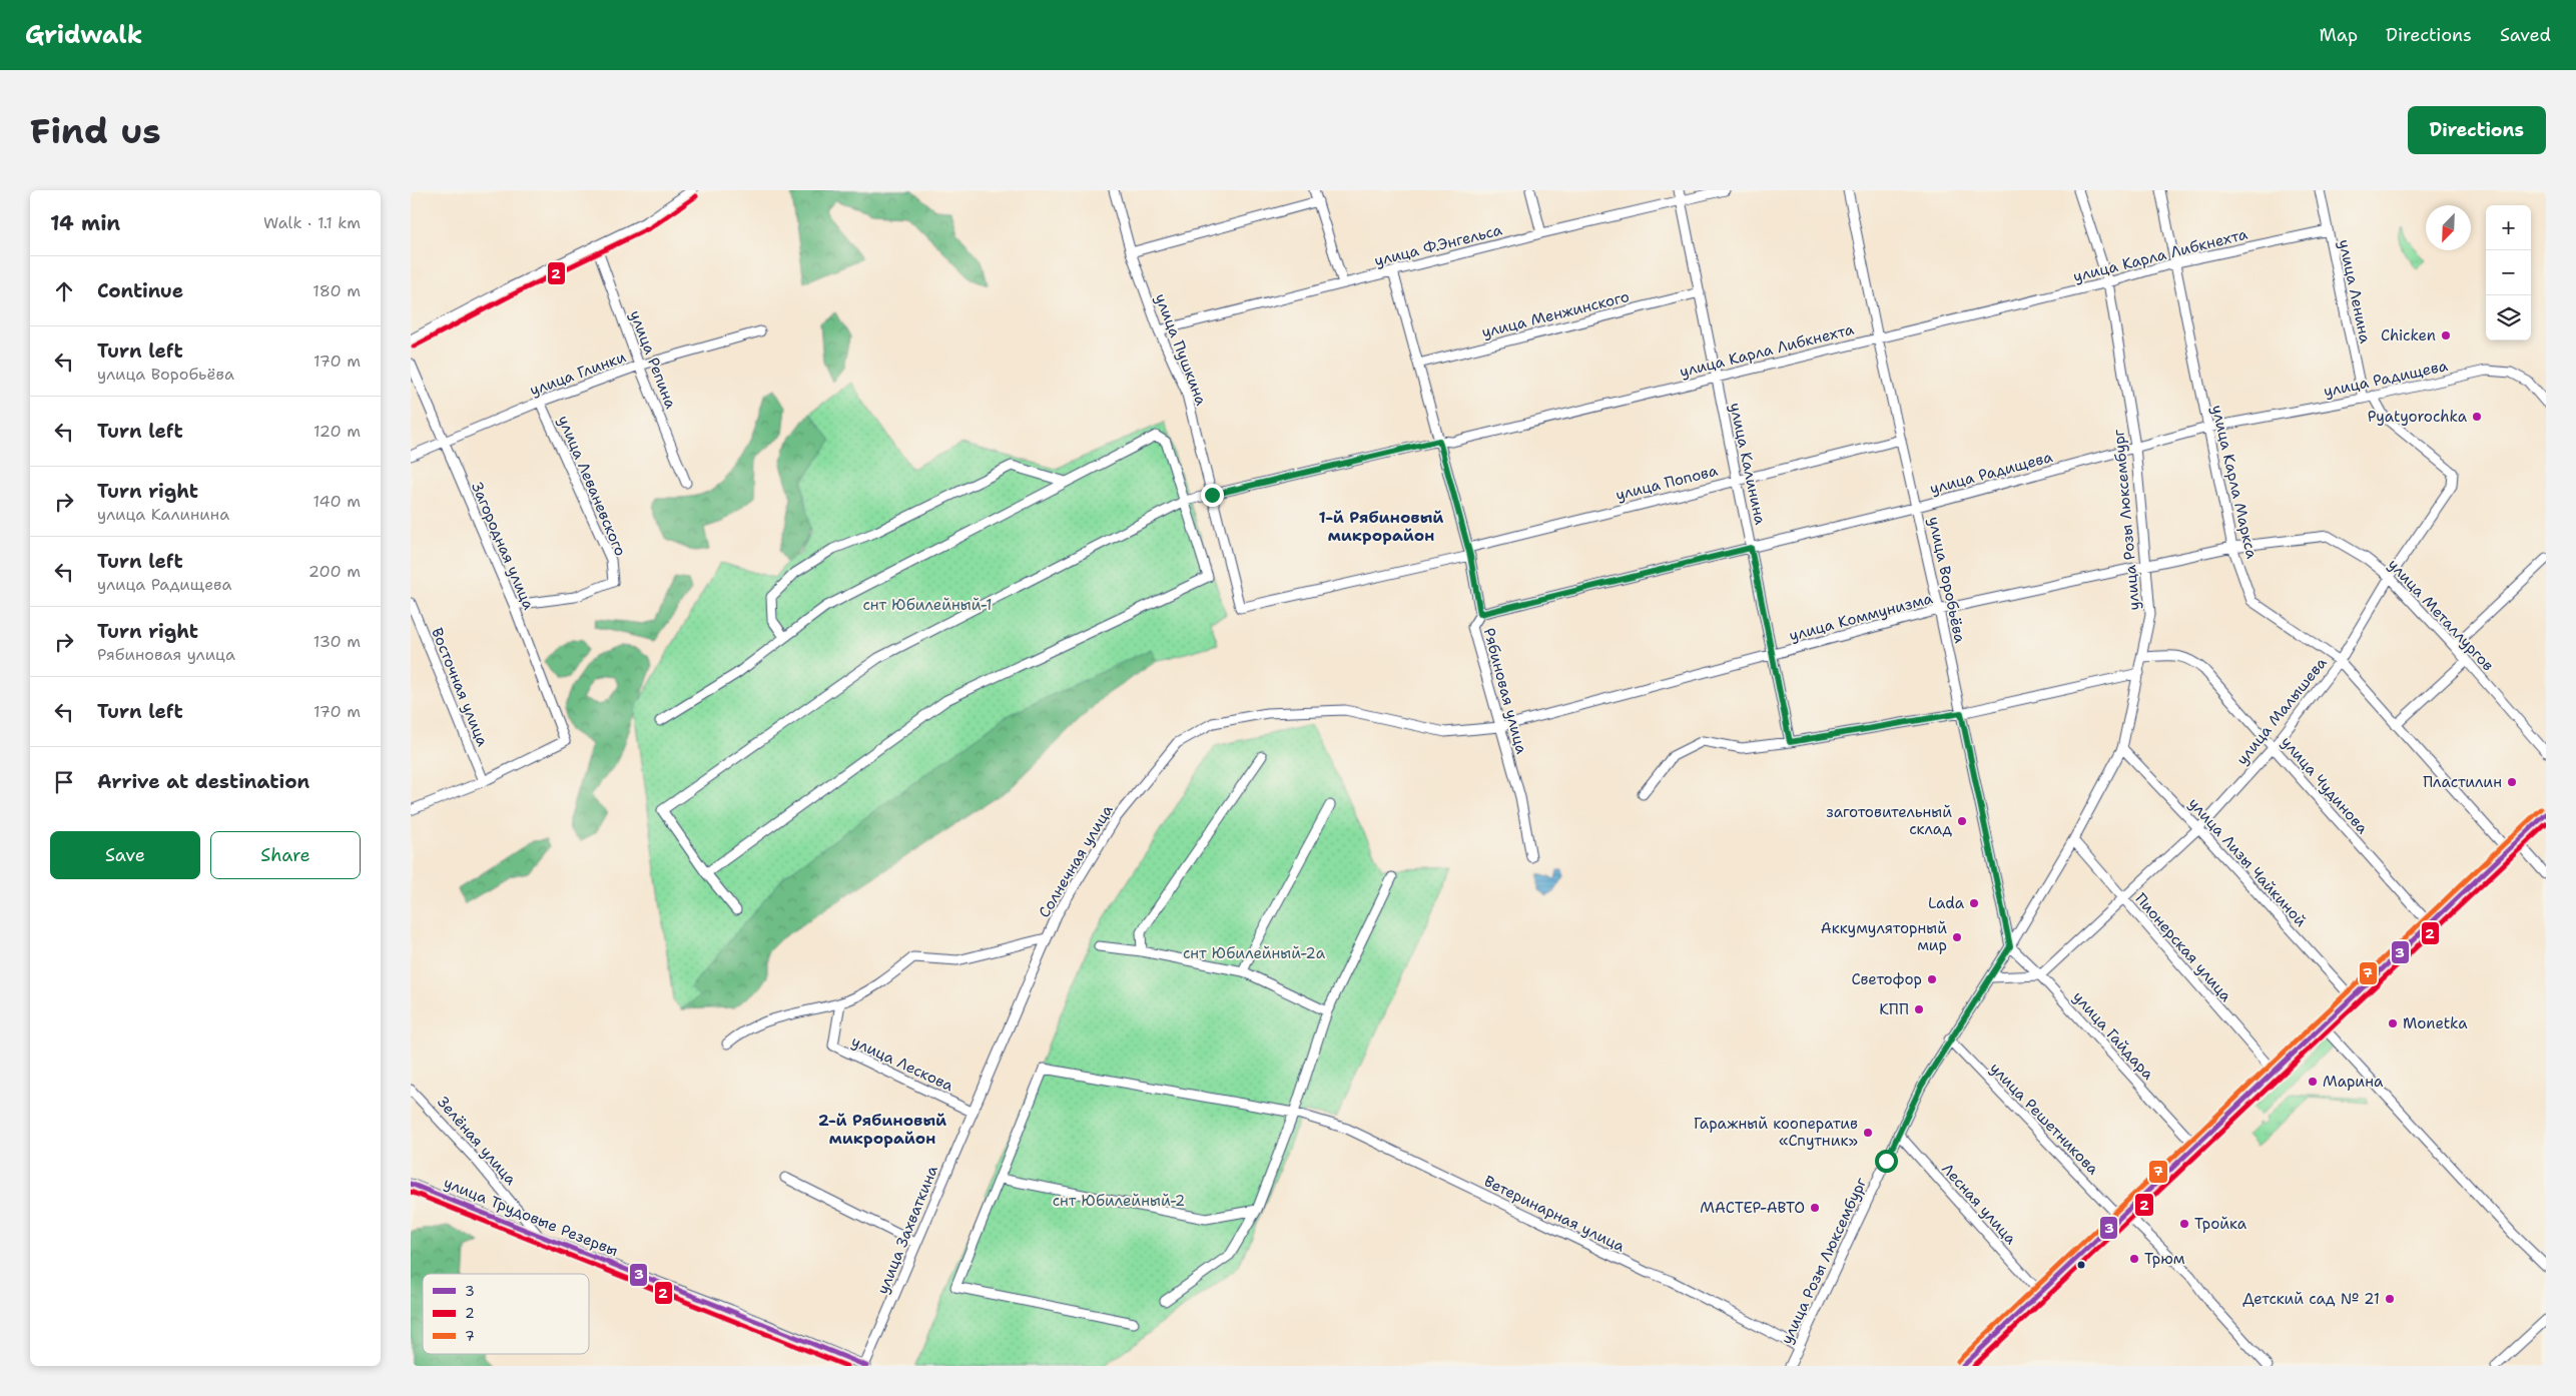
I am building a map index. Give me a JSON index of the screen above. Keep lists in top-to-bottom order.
{
  "streets": {
    "street": [
      "улица Ф.Энгельса",
      "улица Карла Либкнехта",
      "улица Ленина",
      "улица Менжинского",
      "улица Пушкина",
      "улица Репина",
      "улица Глинки",
      "улица Радищева",
      "улица Калинина",
      "улица Карла Маркса",
      "улица Попова",
      "улица Леваневского",
      "улица Розы Люксембург",
      "Загородная улица",
      "улица Воробьёва",
      "улица Металлургов",
      "улица Коммунизма",
      "Восточная улица",
      "Рябиновая улица",
      "улица Малышева",
      "улица Чудинова",
      "Солнечная улица",
      "улица Лизы Чайкиной",
      "Пионерская улица",
      "улица Гайдара",
      "улица Лескова",
      "улица Решетникова",
      "Зелёная улица",
      "Лесная улица",
      "Ветеринарная улица",
      "улица Трудовые Резервы",
      "улица Захваткина"
    ]
  },
  "crossings": [
    ["улица Ф.Энгельса", "улица Пушкина"],
    ["улица Ф.Энгельса", "улица Калинина"],
    ["улица Ф.Энгельса", "Рябиновая улица"],
    ["улица Карла Либкнехта", "улица Ленина"],
    ["улица Карла Либкнехта", "улица Пушкина"],
    ["улица Карла Либкнехта", "улица Калинина"],
    ["улица Карла Либкнехта", "улица Карла Маркса"],
    ["улица Карла Либкнехта", "улица Розы Люксембург"],
    ["улица Карла Либкнехта", "улица Воробьёва"],
    ["улица Карла Либкнехта", "Рябиновая улица"],
    ["улица Ленина", "улица Радищева"],
    ["улица Менжинского", "улица Калинина"],
    ["улица Менжинского", "Рябиновая улица"],
    ["улица Пушкина", "улица Попова"],
    ["улица Репина", "улица Глинки"],
    ["улица Глинки", "улица Леваневского"],
    ["улица Глинки", "Загородная улица"],
    ["улица Радищева", "улица Калинина"],
    ["улица Радищева", "улица Карла Маркса"],
    ["улица Радищева", "улица Розы Люксембург"],
    ["улица Радищева", "улица Воробьёва"],
    ["улица Радищева", "Рябиновая улица"],
    ["улица Радищева", "улица Малышева"],
    ["улица Калинина", "улица Попова"],
    ["улица Калинина", "улица Коммунизма"],
    ["улица Карла Маркса", "улица Металлургов"],
    ["улица Карла Маркса", "улица Коммунизма"],
    ["улица Карла Маркса", "улица Малышева"],
    ["улица Попова", "улица Воробьёва"],
    ["улица Попова", "Рябиновая улица"],
    ["улица Леваневского", "Загородная улица"],
    ["улица Розы Люксембург", "улица Воробьёва"],
    ["улица Розы Люксембург", "улица Коммунизма"],
    ["улица Розы Люксембург", "улица Чудинова"],
    ["улица Розы Люксембург", "улица Лизы Чайкиной"],
    ["улица Розы Люксембург", "Пионерская улица"],
    ["улица Розы Люксембург", "улица Гайдара"],
    ["улица Розы Люксембург", "улица Решетникова"],
    ["улица Розы Люксембург", "Лесная улица"],
    ["улица Розы Люксембург", "Ветеринарная улица"],
    ["Загородная улица", "Восточная улица"],
    ["улица Воробьёва", "улица Коммунизма"],
    ["улица Воробьёва", "улица Гайдара"],
    ["улица Металлургов", "улица Коммунизма"],
    ["улица Металлургов", "улица Малышева"],
    ["улица Коммунизма", "Рябиновая улица"],
    ["улица Коммунизма", "Солнечная улица"],
    ["Рябиновая улица", "Солнечная улица"],
    ["улица Малышева", "улица Чудинова"],
    ["улица Малышева", "улица Лизы Чайкиной"],
    ["улица Малышева", "Пионерская улица"],
    ["улица Малышева", "улица Гайдара"],
    ["Солнечная улица", "улица Лескова"],
    ["Солнечная улица", "улица Захваткина"],
    ["улица Лескова", "улица Захваткина"],
    ["Зелёная улица", "улица Трудовые Резервы"],
    ["улица Трудовые Резервы", "улица Захваткина"]
  ],
  "districts": ["1-й Рябиновый микрорайон", "2-й Рябиновый микрорайон"],
  "parks": ["снт Юбилейный-1", "снт Юбилейный-2а", "снт Юбилейный-2"],
  "places": [
    "Chicken",
    "Pyatyorochka",
    "Пластилин",
    "заготовительный склад",
    "Lada",
    "Аккумуляторный мир",
    "Светофор",
    "КПП",
    "Monetka",
    "Марина",
    "Гаражный кооператив «Спутник»",
    "МАСТЕР-АВТО",
    "Тройка",
    "Трюм",
    "Детский сад № 21"
  ],
  "lines": ["transit line 2", "transit line 7", "transit line 3"],
  "legend": ["3", "2", "7"],
  "north": "bottom left",
  "page": {
    "header": "Gridwalk",
    "nav": ["Map", "Directions", "Saved"],
    "buttons": [
      "Directions",
      ["Save", "Share"]
    ],
    "title": "Find us",
    "heading": ["14 min", "Walk · 1.1 km"],
    "map_buttons": ["+", "−"],
    "list": [
      ["Continue", "180 m"],
      ["Turn left", "улица Воробьёва", "170 m"],
      ["Turn left", "120 m"],
      ["Turn right", "улица Калинина", "140 m"],
      ["Turn left", "улица Радищева", "200 m"],
      ["Turn right", "Рябиновая улица", "130 m"],
      ["Turn left", "170 m"],
      "Arrive at destination"
    ]
  }
}
